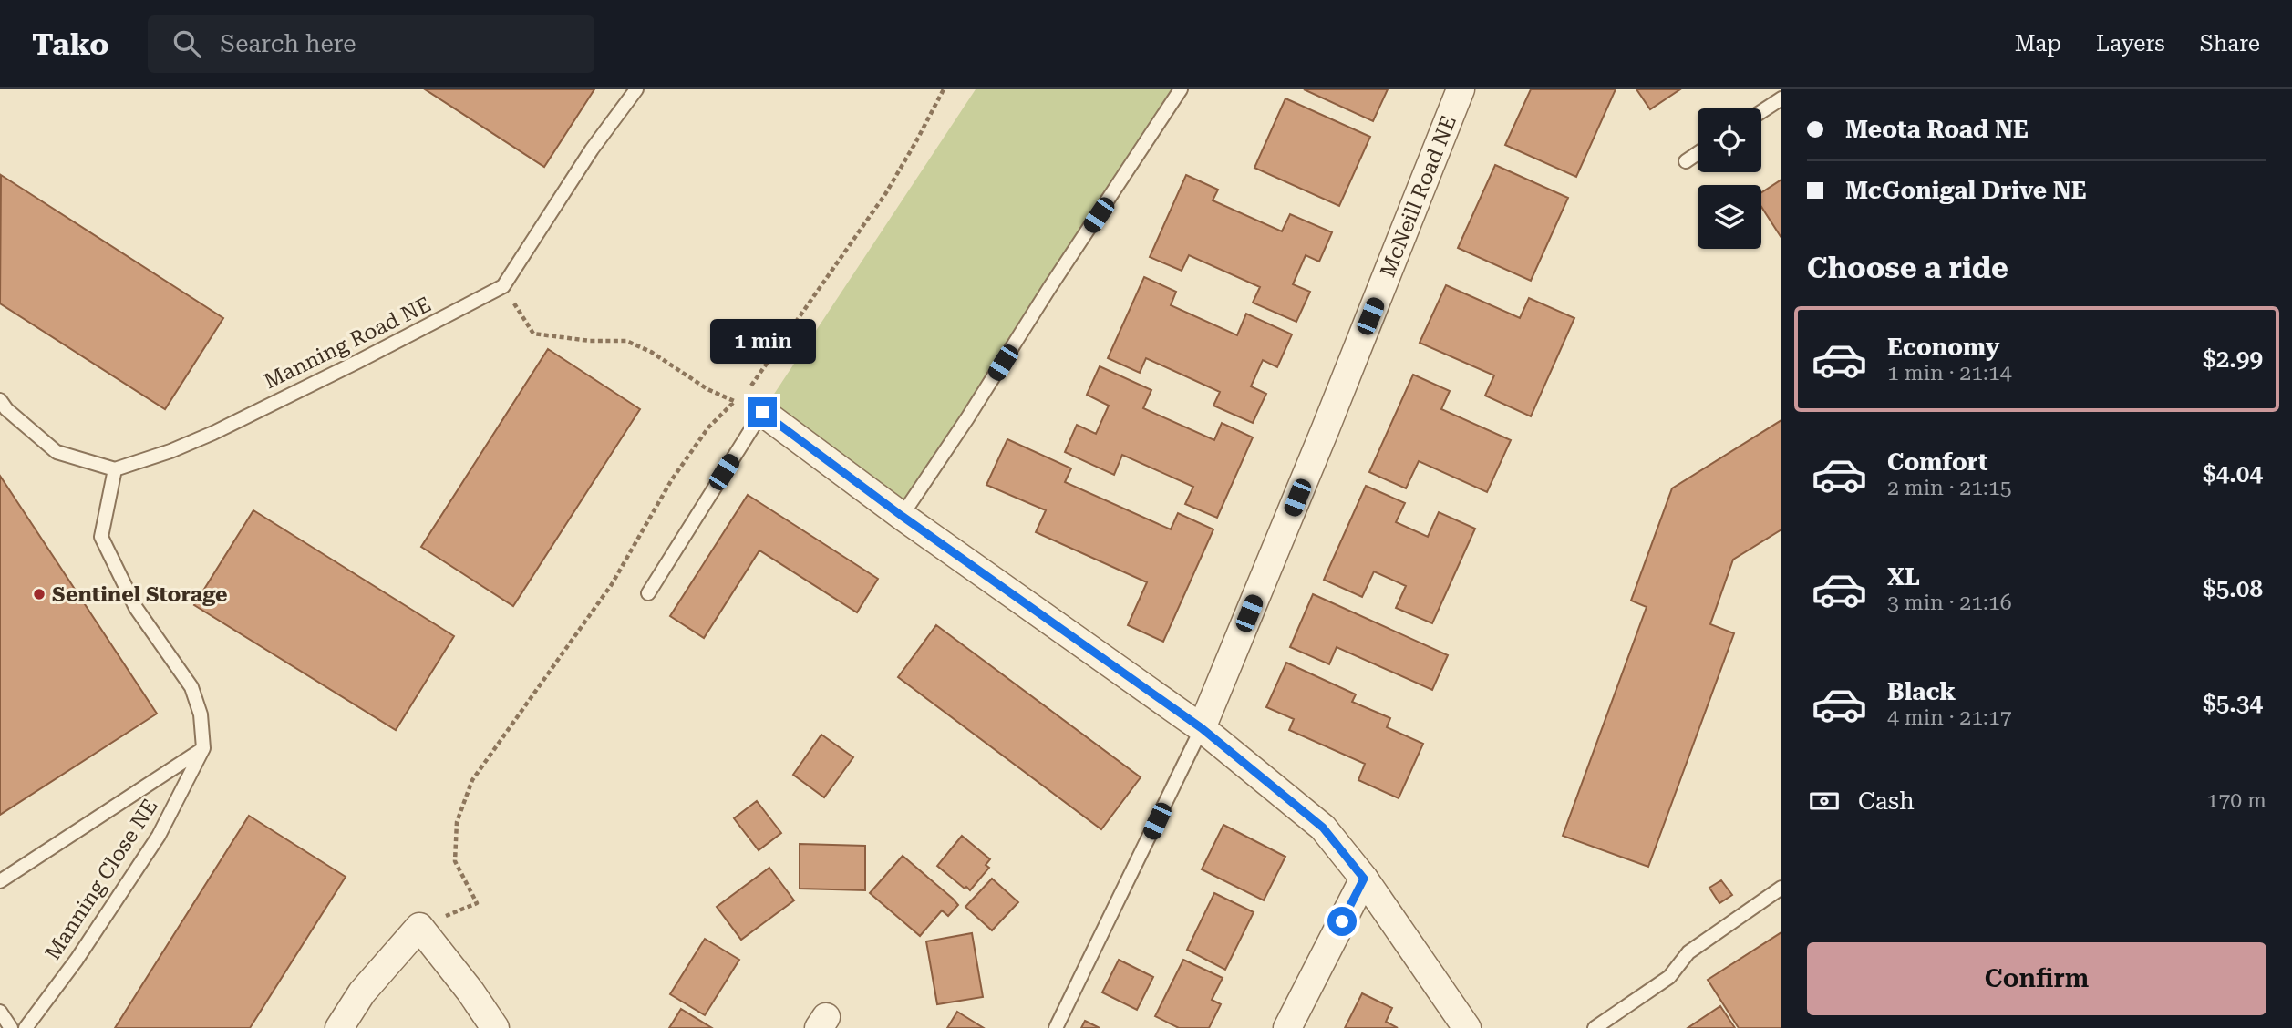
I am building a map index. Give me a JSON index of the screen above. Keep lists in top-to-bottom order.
{
  "streets": {
    "street": ["McNeill Road NE"],
    "lane": ["Manning Road NE", "Manning Close NE"]
  },
  "places": ["Sentinel Storage"],
  "page": {
    "header": "Tako",
    "search": "Search here",
    "nav": ["Map", "Layers", "Share"],
    "banner": ["Meota Road NE", "McGonigal Drive NE"],
    "heading": "Choose a ride",
    "list": [
      {
        "name": "Economy",
        "note": "1 min · 21:14",
        "value": "$2.99"
      },
      {
        "name": "Comfort",
        "note": "2 min · 21:15",
        "value": "$4.04"
      },
      {
        "name": "XL",
        "note": "3 min · 21:16",
        "value": "$5.08"
      },
      {
        "name": "Black",
        "note": "4 min · 21:17",
        "value": "$5.34"
      }
    ],
    "bubble": "1 min",
    "pay": ["Cash", "170 m"],
    "buttons": "Confirm"
  }
}
